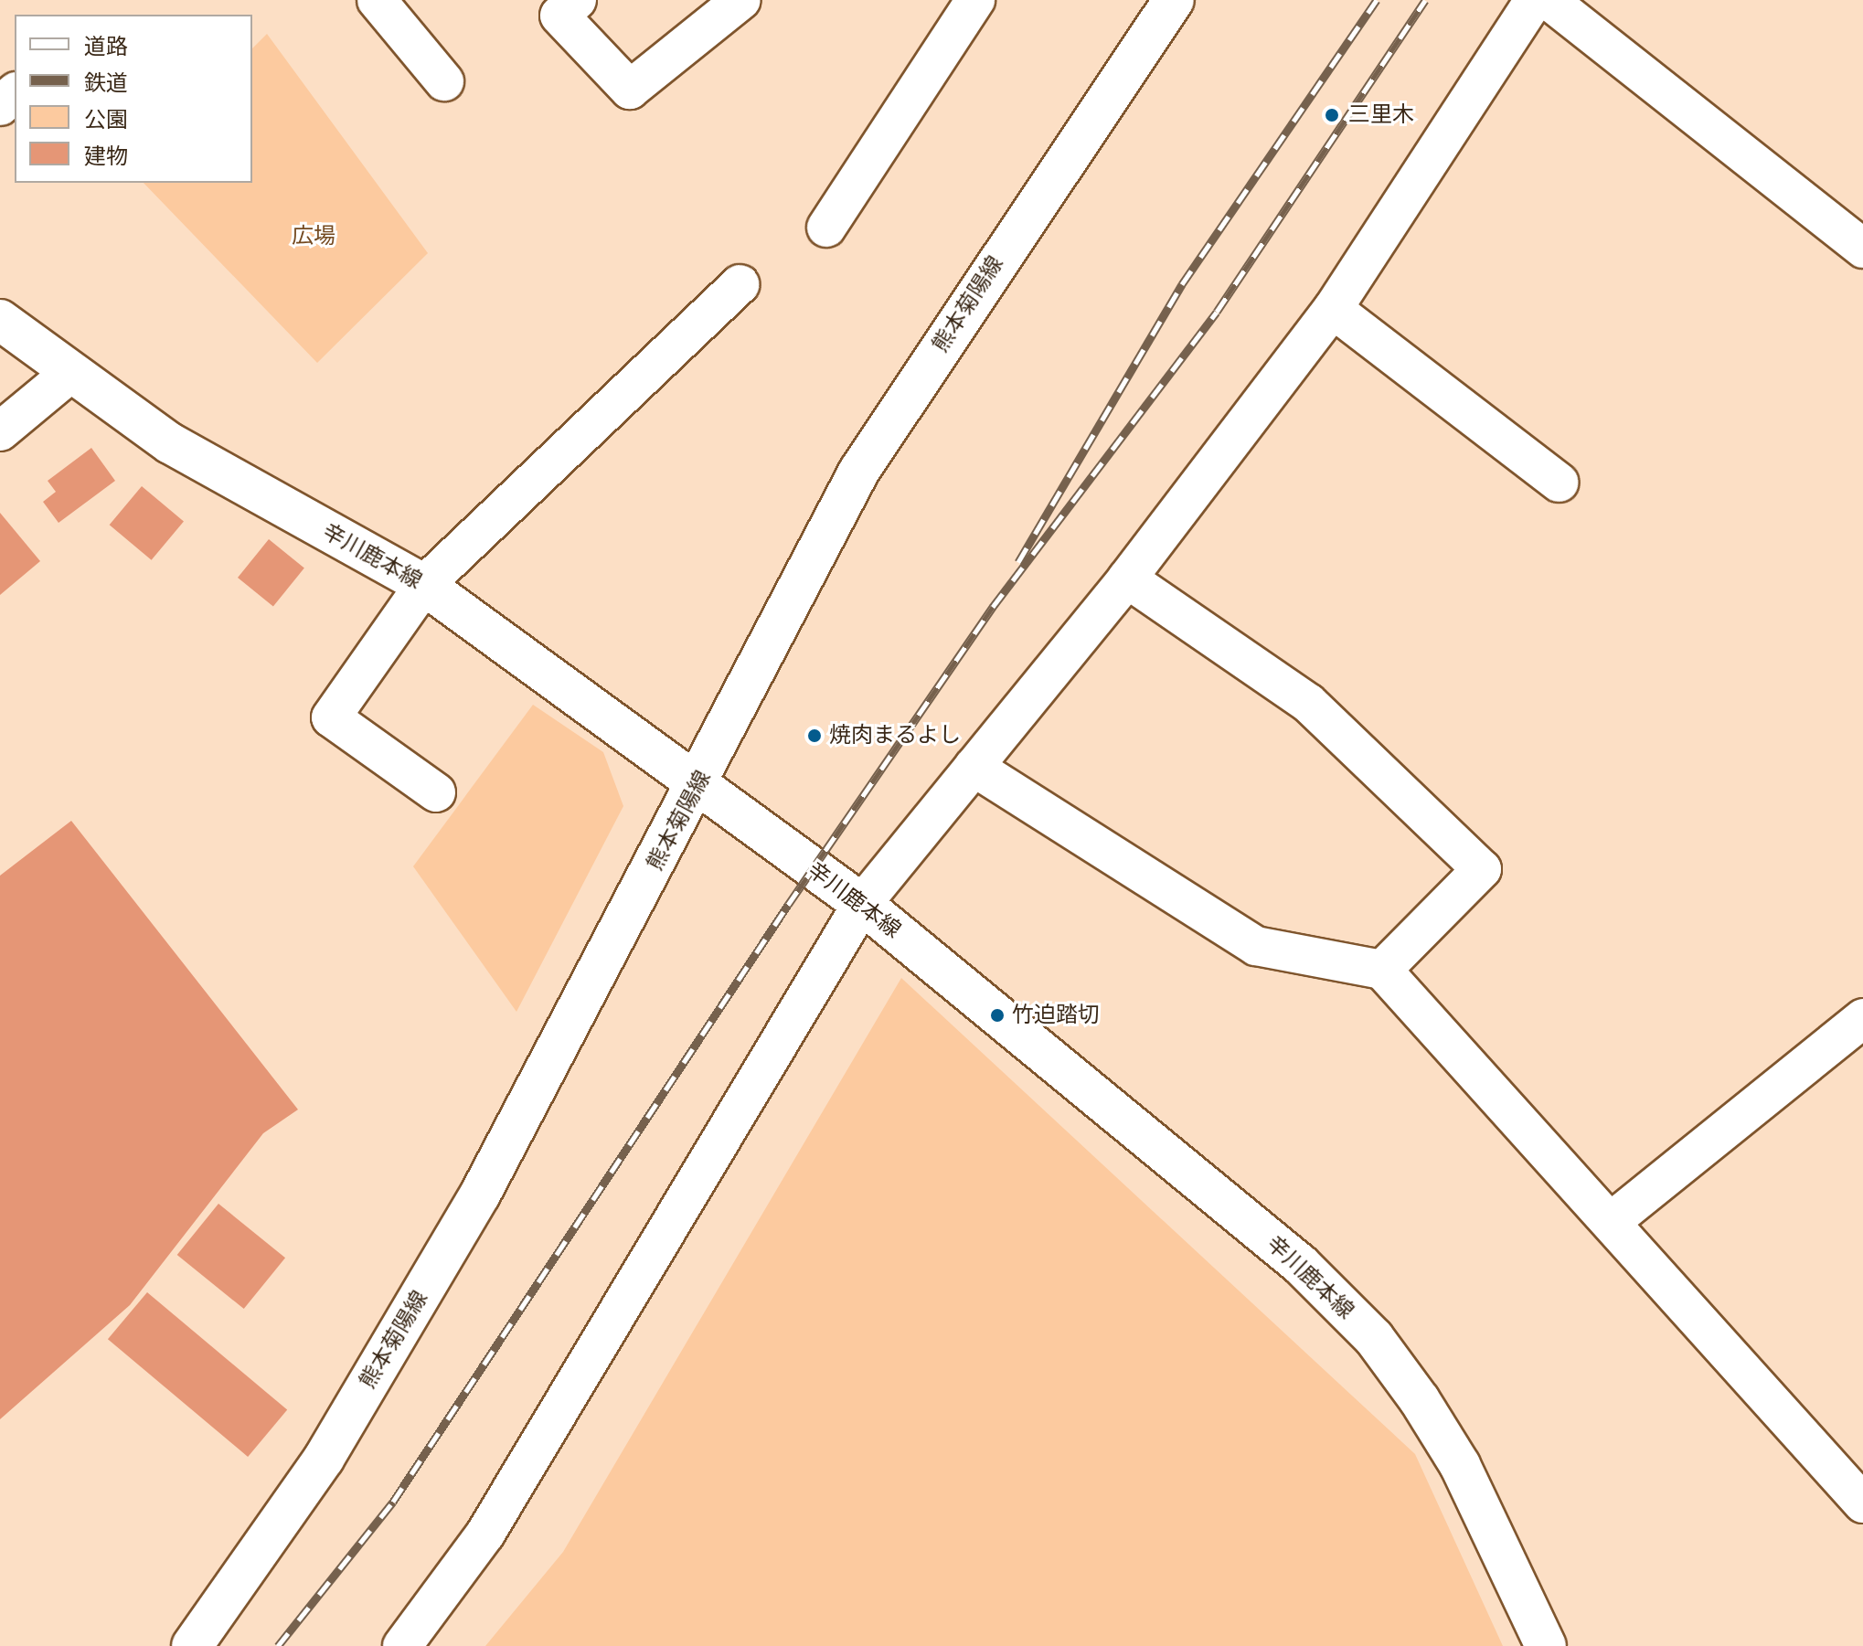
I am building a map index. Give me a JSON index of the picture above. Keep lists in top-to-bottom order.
{
  "streets": {
    "main road": ["熊本菊陽線", "辛川鹿本線"]
  },
  "crossings": [
    ["熊本菊陽線", "辛川鹿本線"]
  ],
  "parks": ["広場"],
  "places": ["三里木", "焼肉まるよし", "竹迫踏切"],
  "legend": [
    "道路",
    "鉄道",
    "公園",
    "建物"
  ]
}
